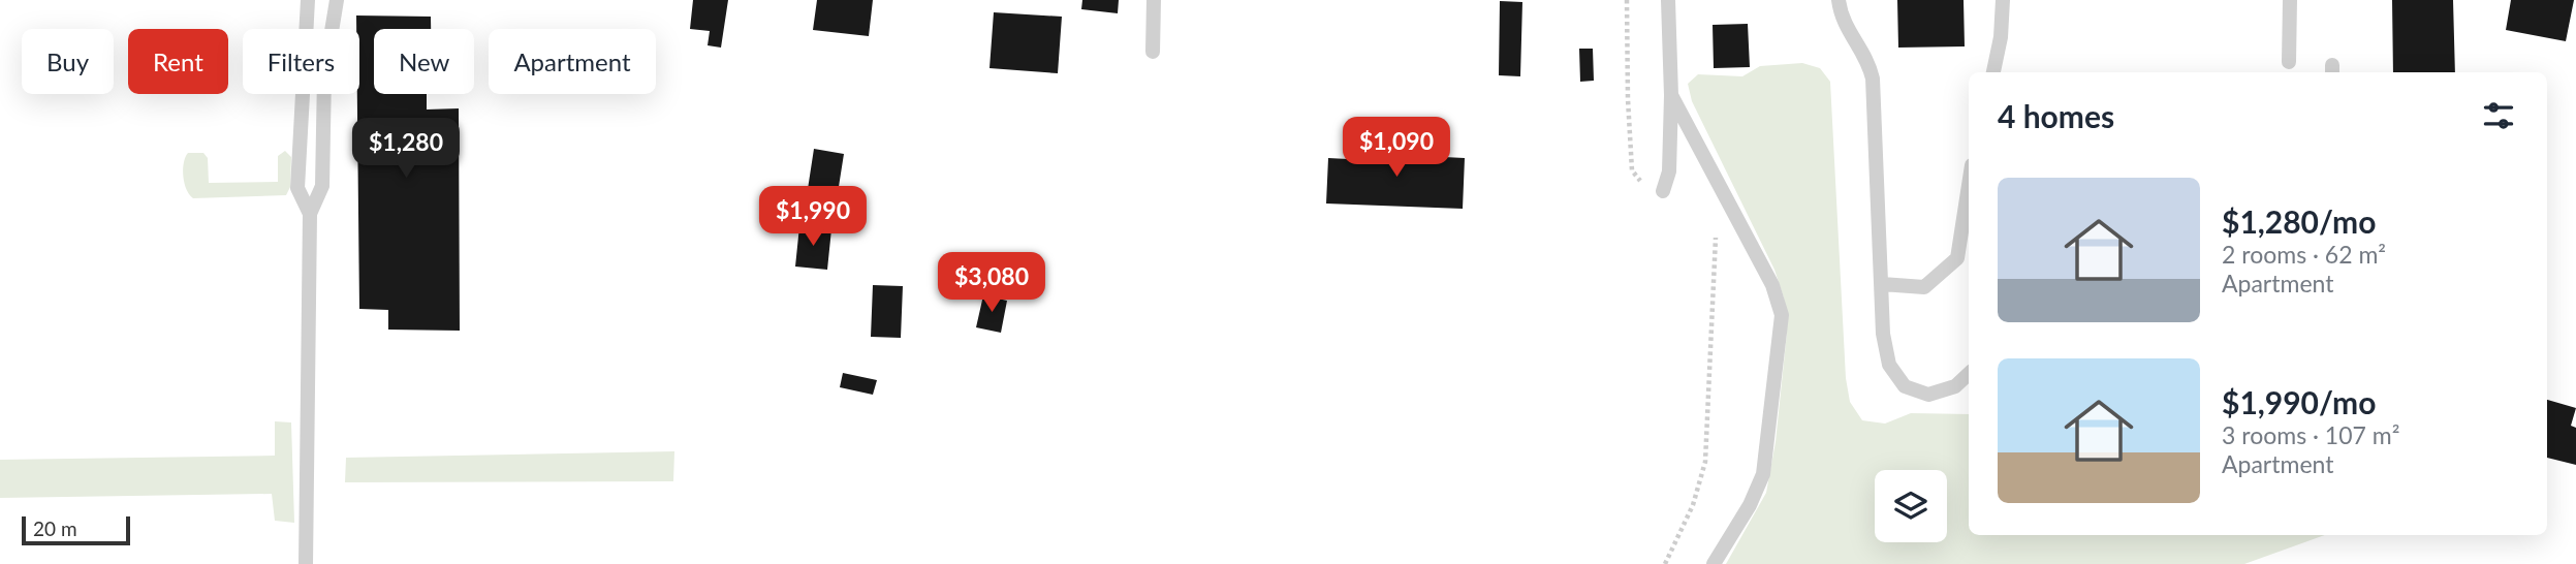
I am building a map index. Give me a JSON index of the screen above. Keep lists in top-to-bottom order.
{
  "scale_bar": "20 m",
  "page": {
    "chip": [
      "Buy",
      "Rent",
      "Filters",
      "New",
      "Apartment"
    ],
    "heading": "4 homes",
    "price": [
      "$1,090",
      "$1,280",
      "$1,990",
      "$3,080"
    ],
    "list": [
      {
        "name": "$1,280/mo",
        "note": "2 rooms · 62 m² · Apartment"
      },
      {
        "name": "$1,990/mo",
        "note": "3 rooms · 107 m² · Apartment"
      }
    ],
    "scale": "20 m"
  }
}
